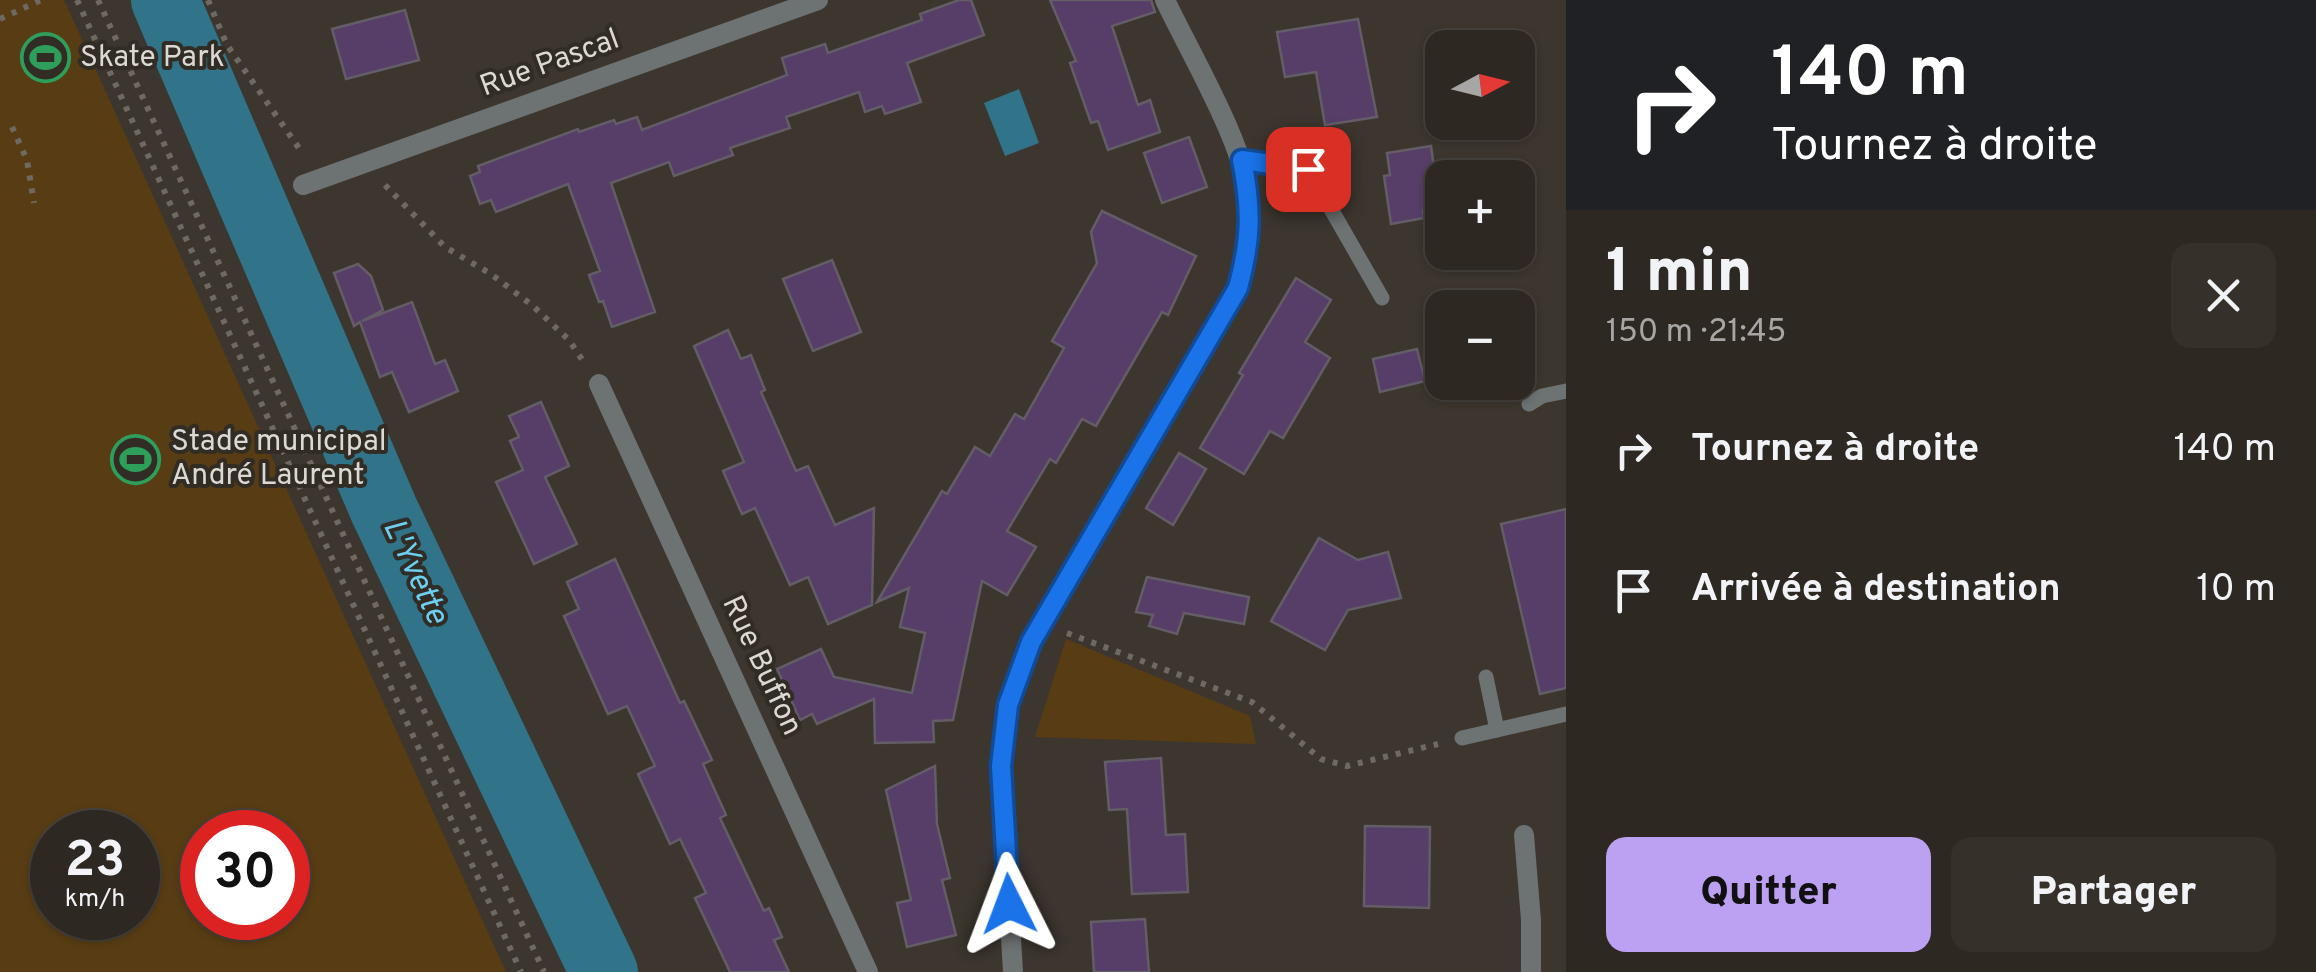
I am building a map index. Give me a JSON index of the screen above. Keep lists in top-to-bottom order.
{
  "streets": {
    "street": ["Rue Pascal", "Rue Buffon"]
  },
  "water": ["L'Yvette"],
  "places": {
    "sports": ["Skate Park", "Stade municipal André Laurent"]
  },
  "north": "right",
  "page": {
    "turn": ["140 m", "Tournez à droite"],
    "map_buttons": ["+", "−"],
    "heading": ["1 min", "150 m · 21:45"],
    "list": [
      {
        "name": "Tournez à droite",
        "value": "140 m"
      },
      {
        "name": "Arrivée à destination",
        "value": "10 m"
      }
    ],
    "speed": "23 km/h",
    "limit": "30",
    "buttons": ["Quitter", "Partager"]
  }
}
